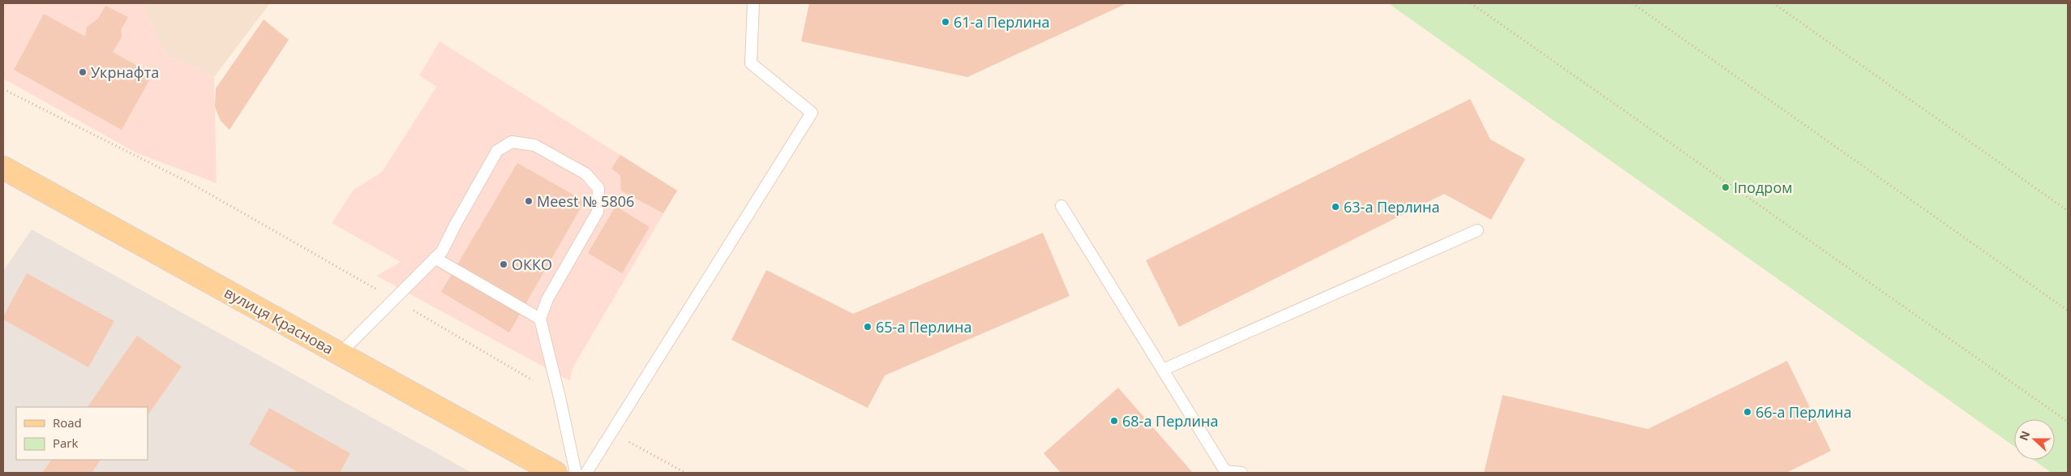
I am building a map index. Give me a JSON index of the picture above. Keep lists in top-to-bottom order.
{
  "streets": {
    "main road": ["вулиця Краснова"]
  },
  "places": [
    "61-а Перлина",
    "Укрнафта",
    "Іподром",
    "Meest № 5806",
    "63-а Перлина",
    "ОККО",
    "65-а Перлина",
    "66-а Перлина",
    "68-а Перлина"
  ],
  "legend": ["Road", "Park"],
  "north": "left"
}
